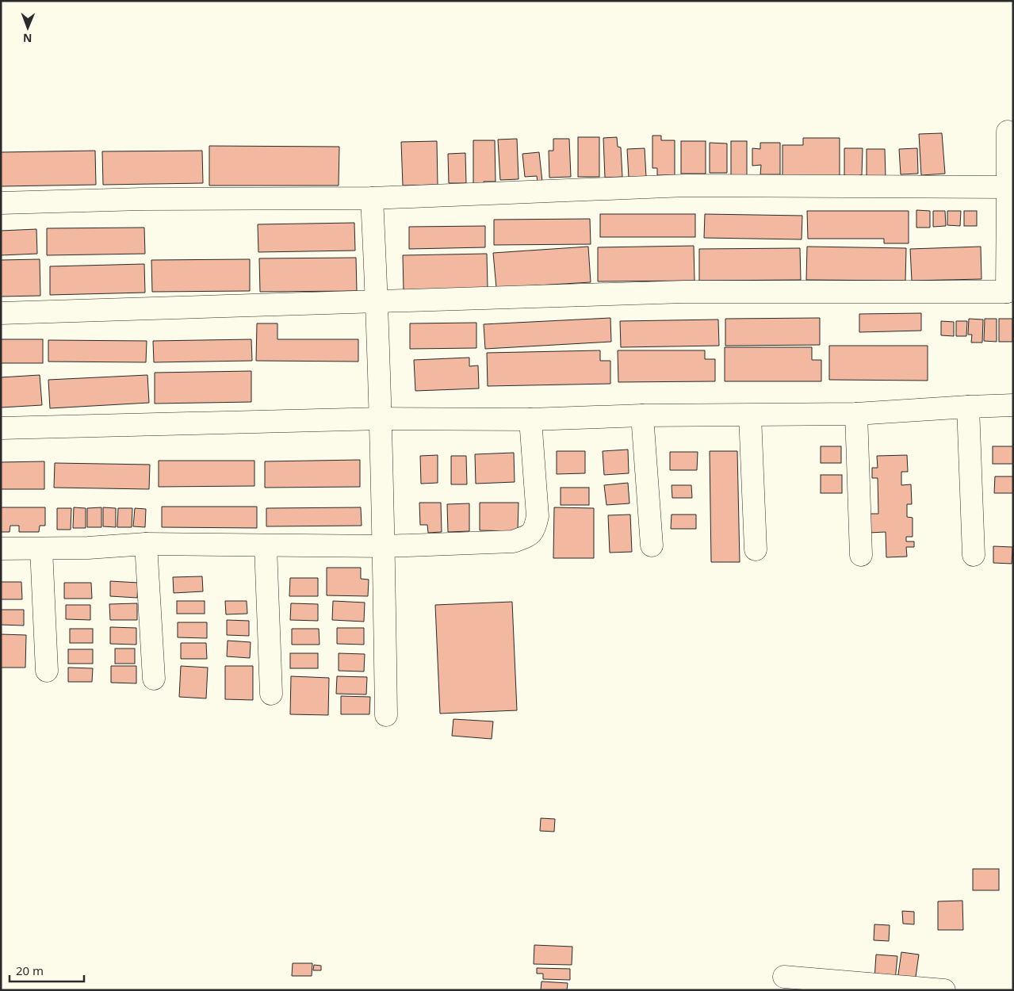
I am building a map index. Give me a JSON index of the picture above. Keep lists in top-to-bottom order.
{
  "scale_bar": "20 m",
  "north": "bottom"
}
